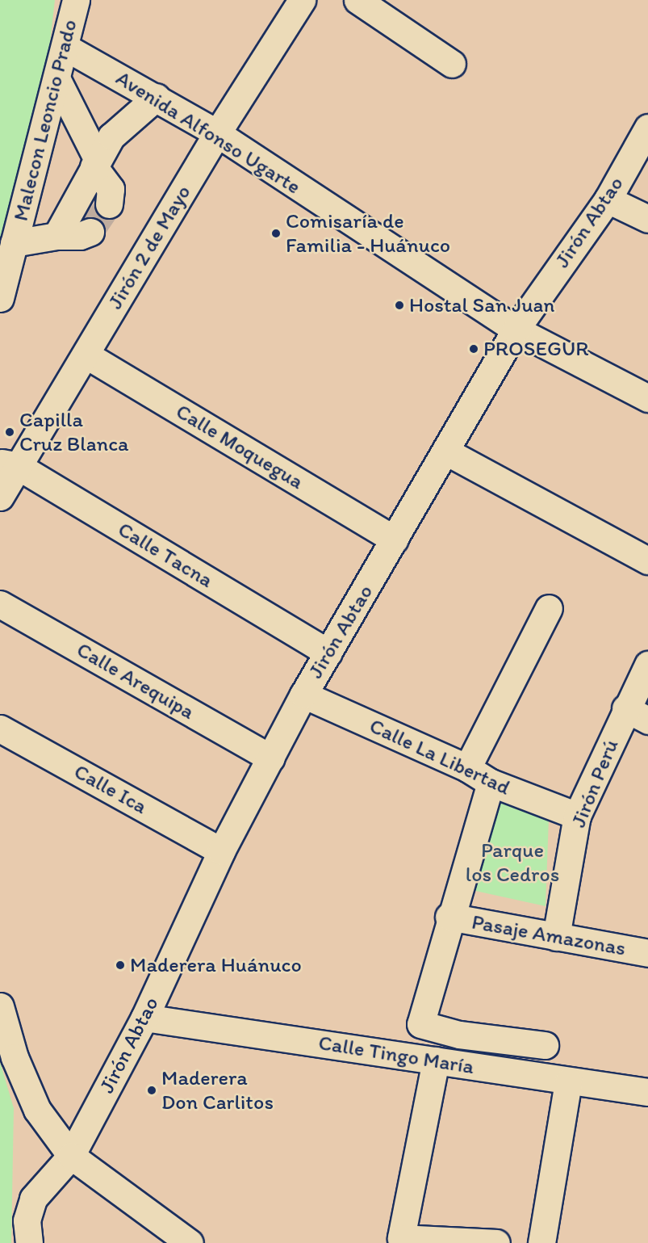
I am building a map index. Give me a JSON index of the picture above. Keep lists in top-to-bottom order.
{
  "streets": {
    "street": [
      "Malecon Leoncio Prado",
      "Avenida Alfonso Ugarte",
      "Jirón Abtao",
      "Jirón 2 de Mayo",
      "Calle Moquegua",
      "Calle Tacna",
      "Calle Arequipa",
      "Calle La Libertad",
      "Jirón Perú",
      "Calle Ica",
      "Pasaje Amazonas",
      "Calle Tingo María"
    ]
  },
  "crossings": [
    ["Malecon Leoncio Prado", "Avenida Alfonso Ugarte"],
    ["Avenida Alfonso Ugarte", "Jirón Abtao"],
    ["Avenida Alfonso Ugarte", "Jirón 2 de Mayo"],
    ["Jirón Abtao", "Calle Moquegua"],
    ["Jirón Abtao", "Calle Tacna"],
    ["Jirón Abtao", "Calle Arequipa"],
    ["Jirón Abtao", "Calle La Libertad"],
    ["Jirón Abtao", "Calle Ica"],
    ["Jirón Abtao", "Calle Tingo María"],
    ["Jirón 2 de Mayo", "Calle Moquegua"],
    ["Jirón 2 de Mayo", "Calle Tacna"],
    ["Calle La Libertad", "Jirón Perú"],
    ["Jirón Perú", "Pasaje Amazonas"]
  ],
  "parks": ["Parque los Cedros"],
  "places": [
    "Comisaría de Familia - Huánuco",
    "Hostal San Juan",
    "PROSEGUR",
    "Capilla Cruz Blanca",
    "Maderera Huánuco",
    "Maderera Don Carlitos"
  ]
}
